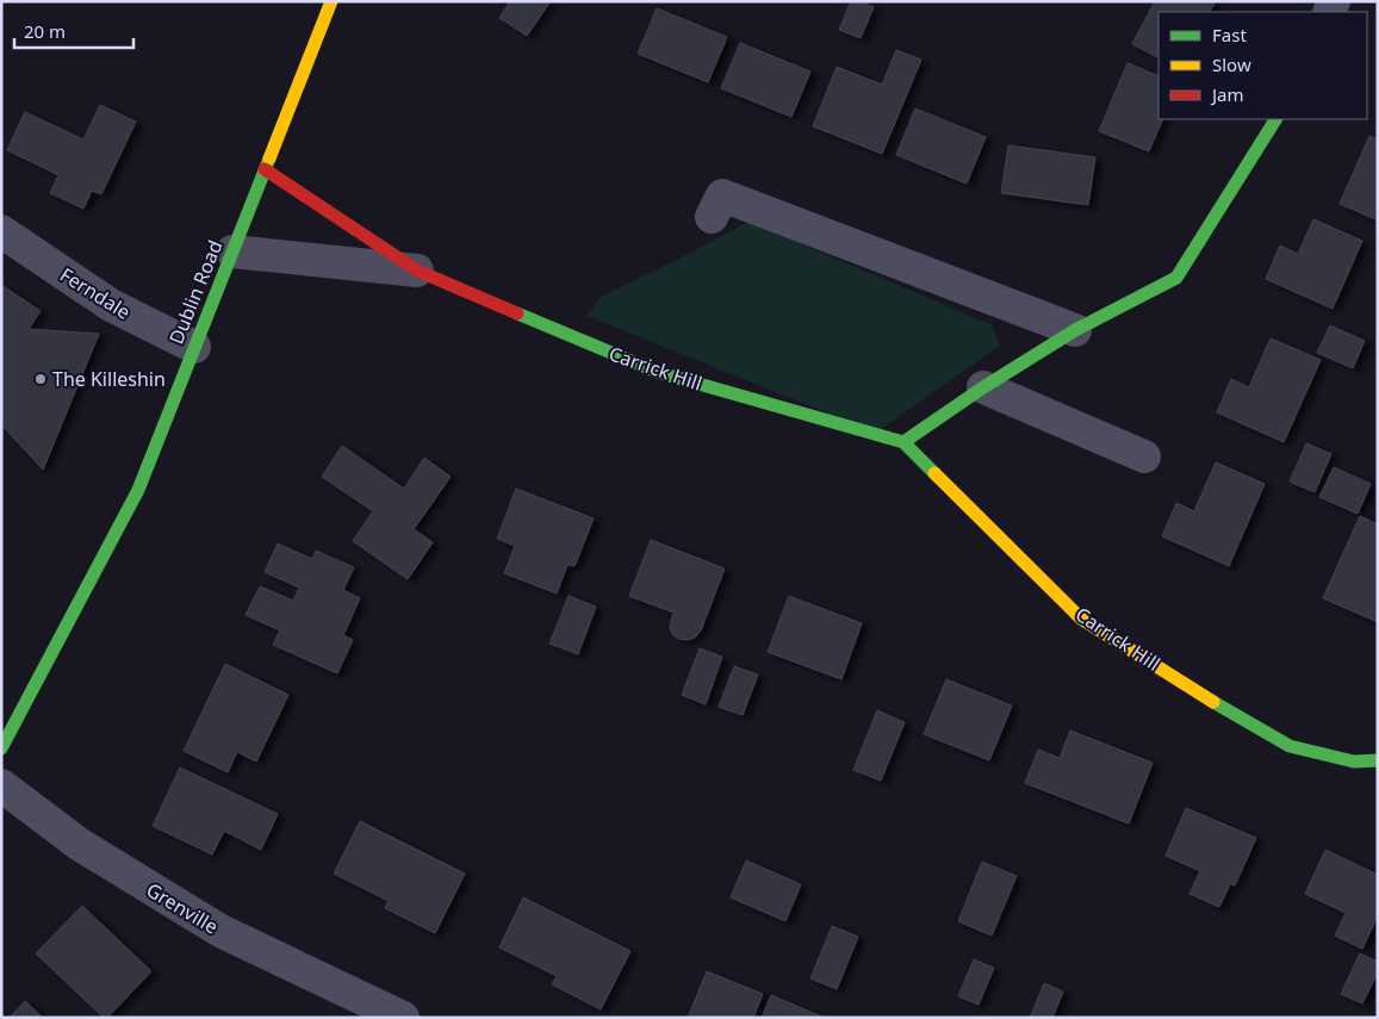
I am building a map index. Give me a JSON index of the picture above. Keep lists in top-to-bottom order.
{
  "streets": {
    "street": [
      "Dublin Road",
      "Ferndale",
      "Carrick Hill",
      "Grenville"
    ]
  },
  "crossings": [
    ["Dublin Road", "Ferndale"],
    ["Dublin Road", "Carrick Hill"]
  ],
  "places": ["The Killeshin"],
  "legend": ["Fast", "Slow", "Jam"],
  "scale_bar": "20 m"
}
